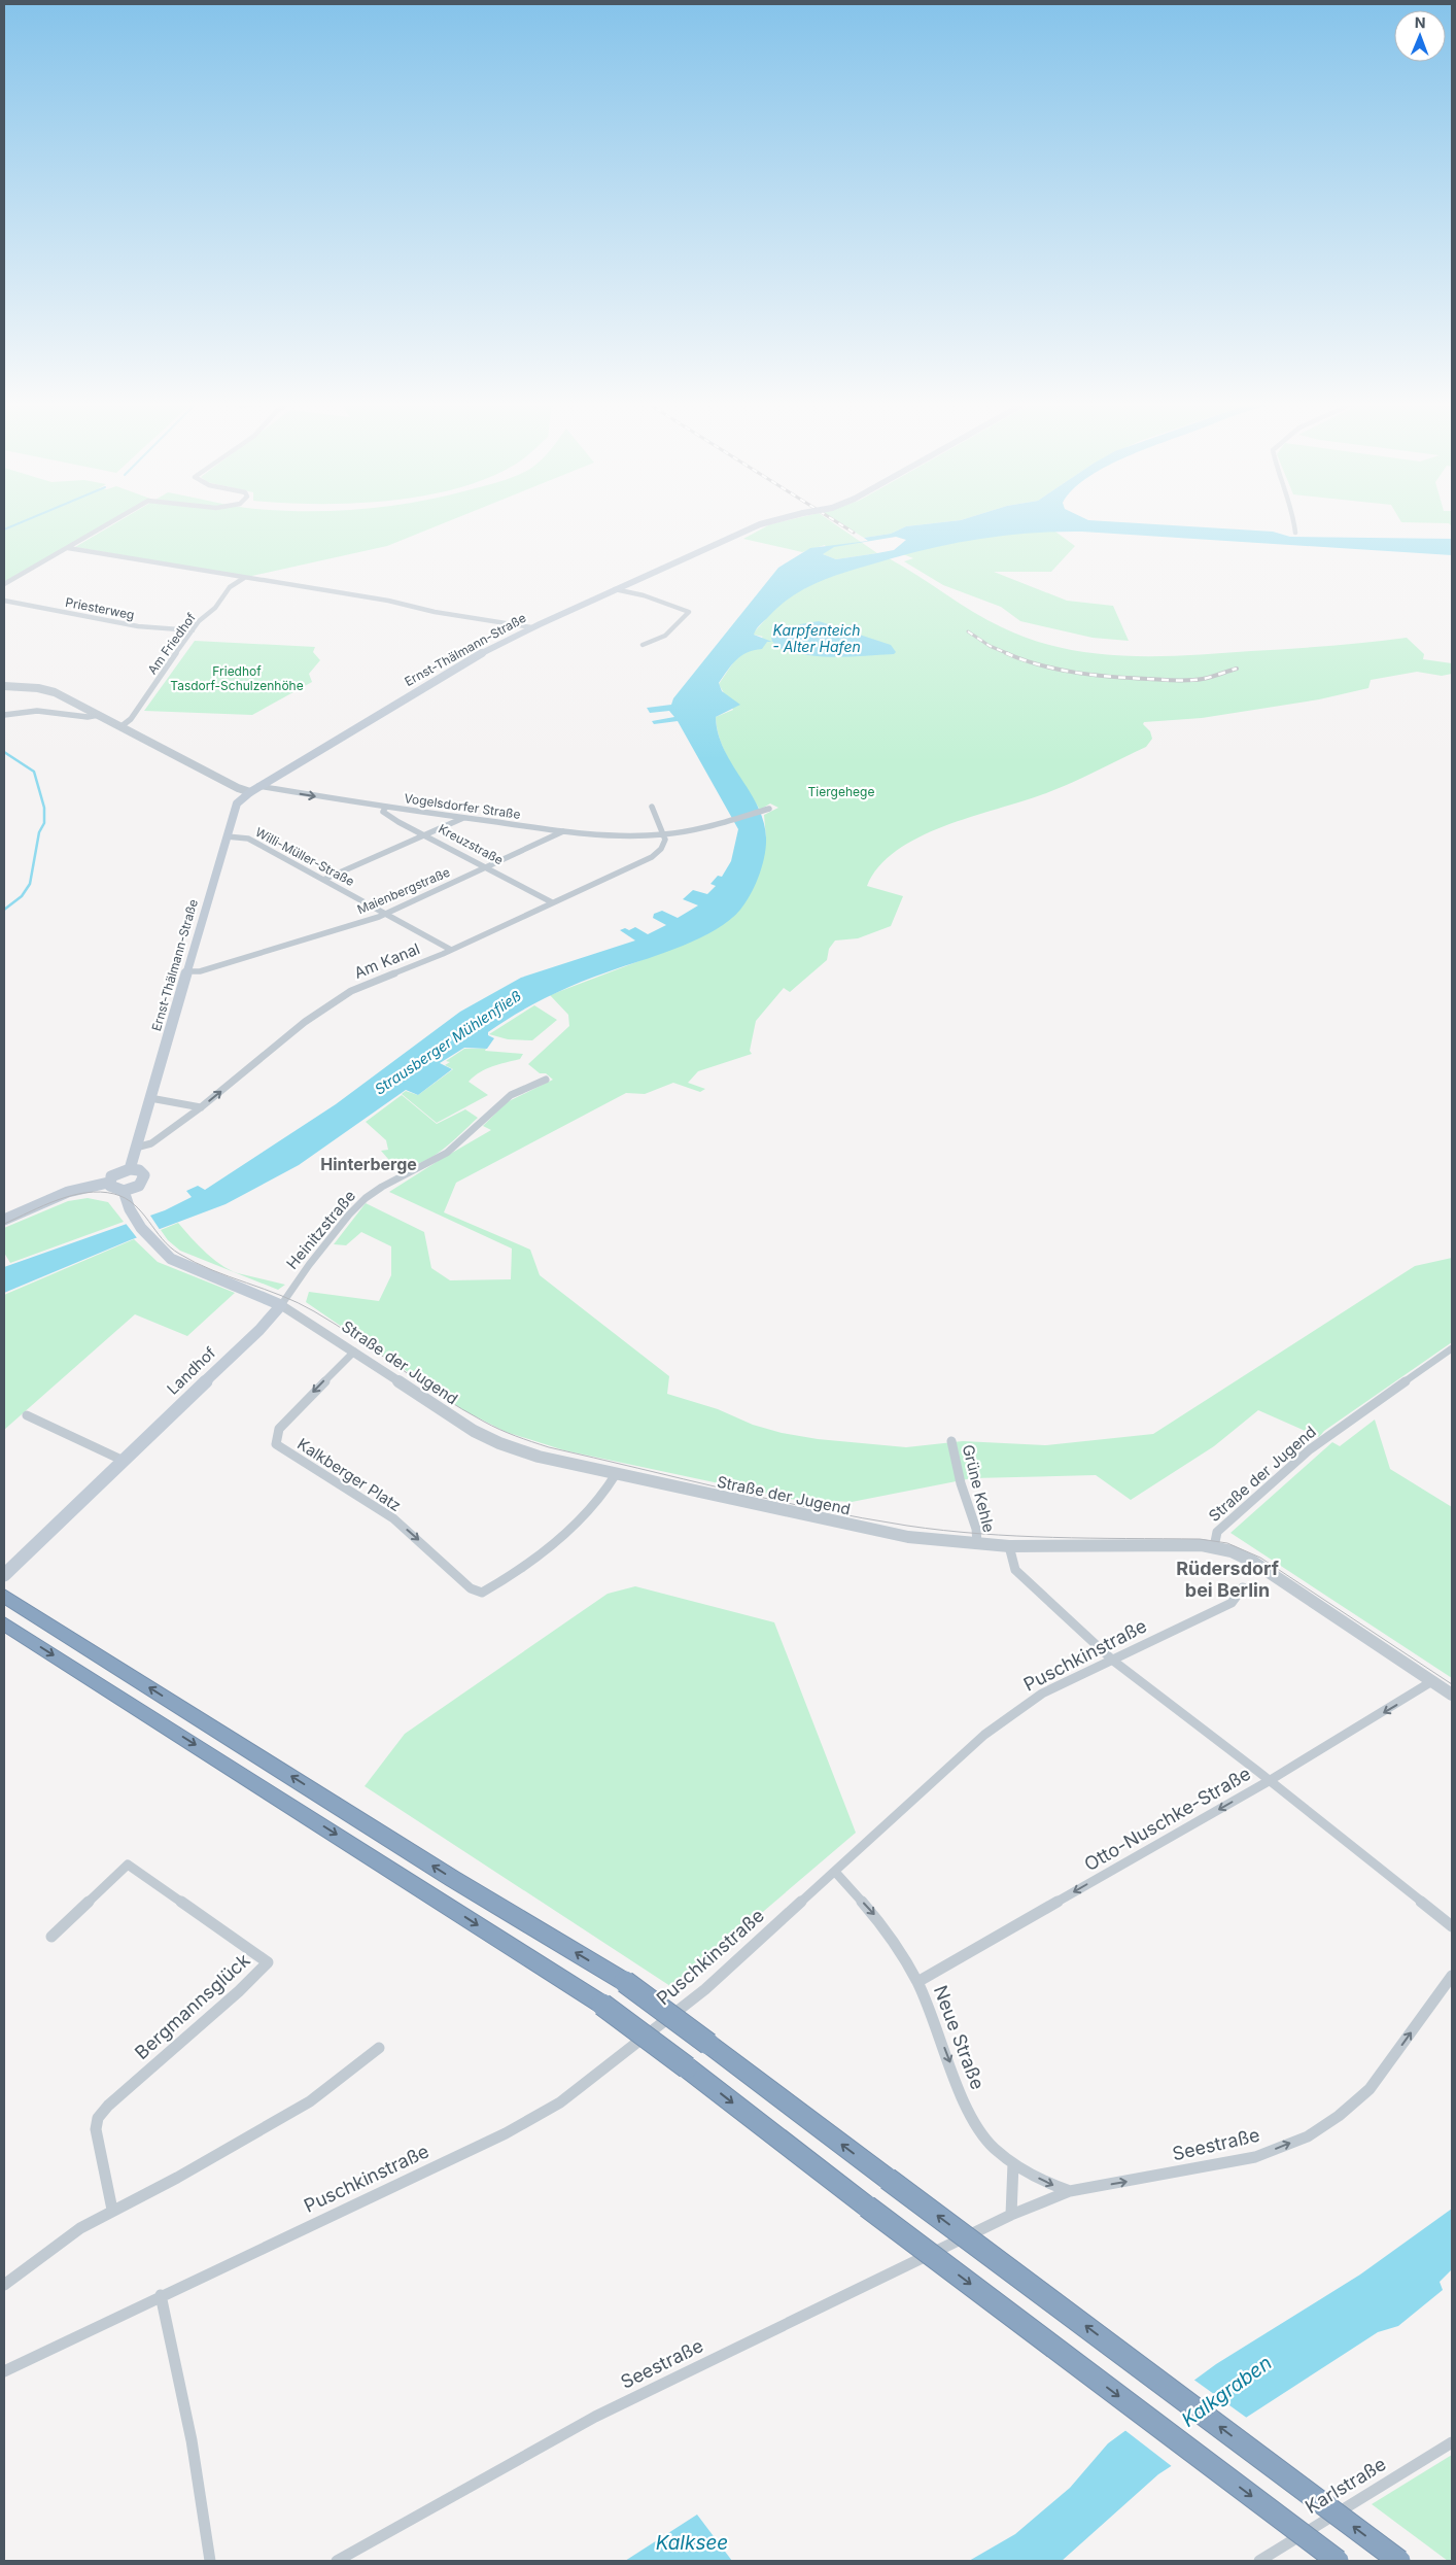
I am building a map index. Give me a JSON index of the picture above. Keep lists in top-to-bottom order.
{
  "streets": {
    "main road": ["Ernst-Thälmann-Straße", "Straße der Jugend", "Landhof"],
    "street": [
      "Priesterweg",
      "Am Friedhof",
      "Vogelsdorfer Straße",
      "Kreuzstraße",
      "Willi-Müller-Straße",
      "Maienbergstraße",
      "Am Kanal",
      "Heinitzstraße",
      "Kalkberger Platz",
      "Grüne Kehle",
      "Puschkinstraße",
      "Otto-Nuschke-Straße",
      "Bergmannsglück",
      "Neue Straße",
      "Seestraße",
      "Karlstraße"
    ]
  },
  "crossings": [
    ["Priesterweg", "Am Friedhof"],
    ["Ernst-Thälmann-Straße", "Vogelsdorfer Straße"],
    ["Ernst-Thälmann-Straße", "Willi-Müller-Straße"],
    ["Ernst-Thälmann-Straße", "Maienbergstraße"],
    ["Ernst-Thälmann-Straße", "Am Kanal"],
    ["Vogelsdorfer Straße", "Kreuzstraße"],
    ["Vogelsdorfer Straße", "Maienbergstraße"],
    ["Vogelsdorfer Straße", "Am Kanal"],
    ["Kreuzstraße", "Maienbergstraße"],
    ["Kreuzstraße", "Am Kanal"],
    ["Willi-Müller-Straße", "Maienbergstraße"],
    ["Willi-Müller-Straße", "Am Kanal"],
    ["Heinitzstraße", "Straße der Jugend"],
    ["Heinitzstraße", "Landhof"],
    ["Straße der Jugend", "Landhof"],
    ["Straße der Jugend", "Kalkberger Platz"],
    ["Straße der Jugend", "Grüne Kehle"],
    ["Puschkinstraße", "Neue Straße"],
    ["Otto-Nuschke-Straße", "Neue Straße"],
    ["Neue Straße", "Seestraße"]
  ],
  "one_way": ["Am Kanal", "Otto-Nuschke-Straße", "Neue Straße"],
  "districts": ["Hinterberge", "Rüdersdorf bei Berlin"],
  "water": [
    "Karpfenteich - Alter Hafen",
    "Strausberger Mühlenfließ",
    "Kalkgraben",
    "Kalksee"
  ],
  "parks": ["Friedhof Tasdorf-Schulzenhöhe", "Tiergehege"],
  "north": "top"
}
